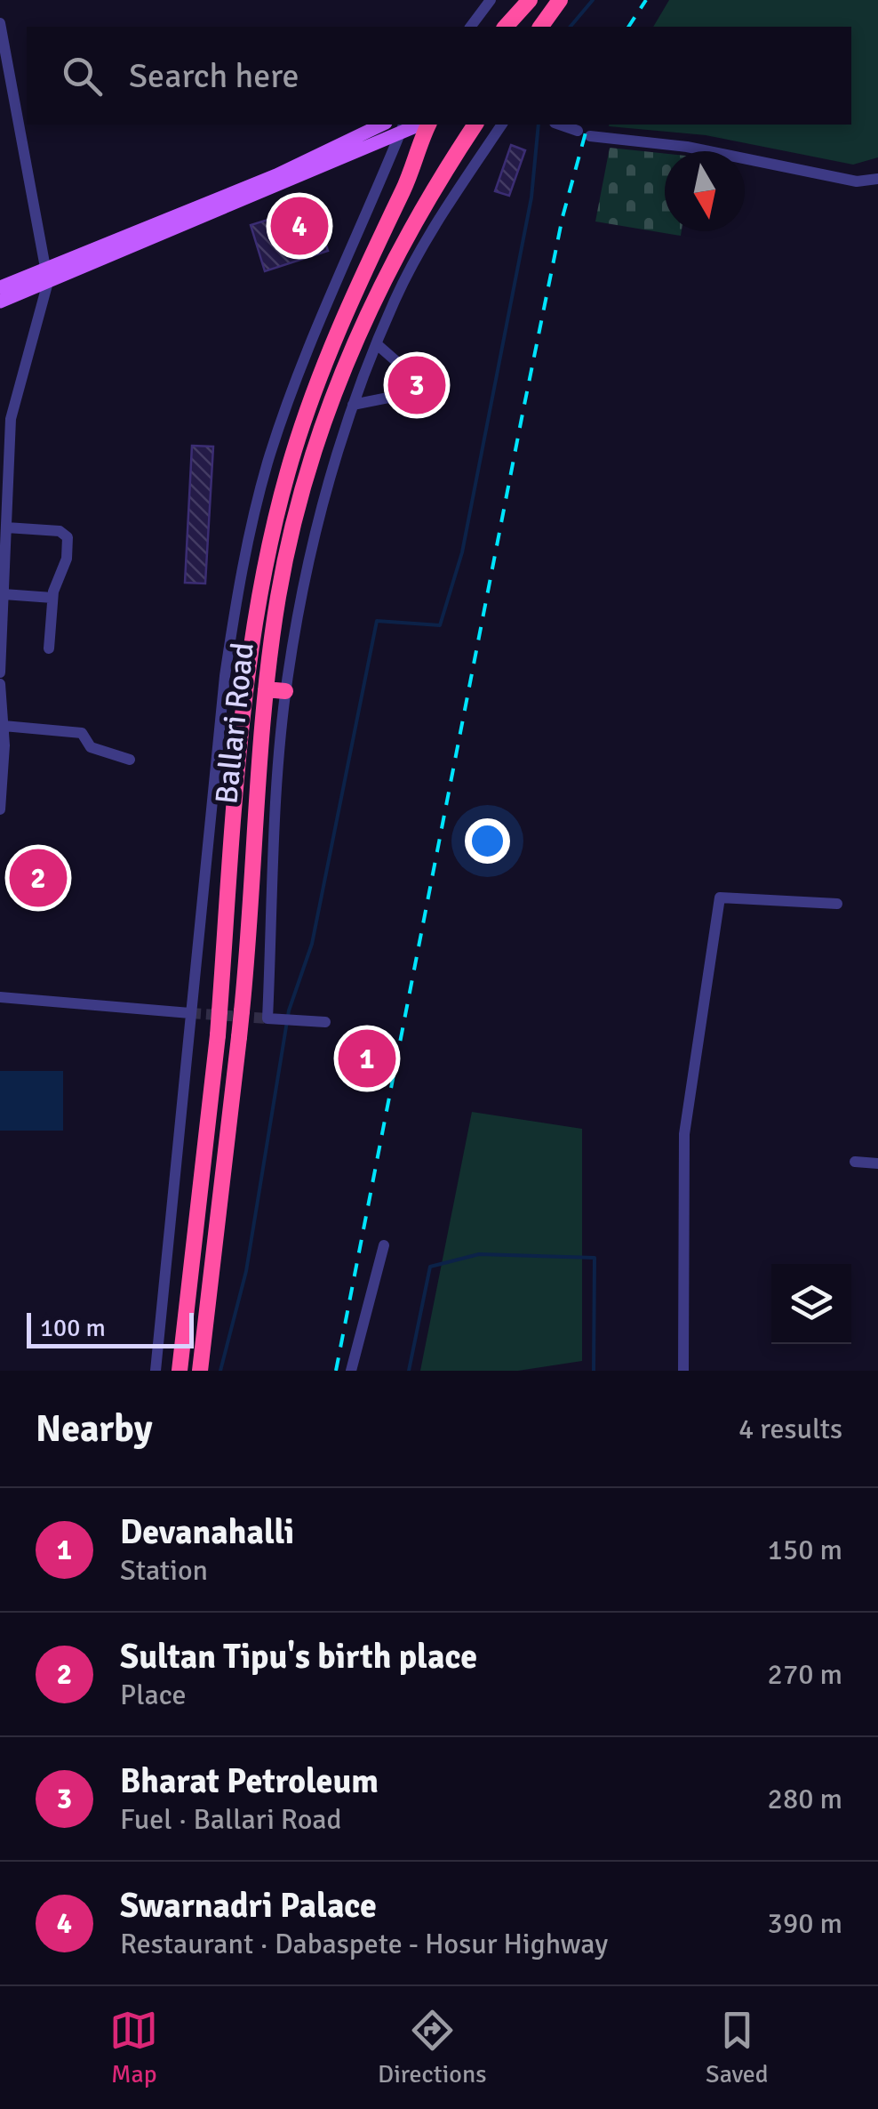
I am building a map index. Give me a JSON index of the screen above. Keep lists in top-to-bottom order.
{
  "streets": {
    "highway": ["Ballari Road"]
  },
  "scale_bar": "100 m",
  "north": "bottom",
  "page": {
    "search": "Search here",
    "pins": [
      "4",
      "3",
      "2",
      "1"
    ],
    "scale": "100 m",
    "heading": ["Nearby", "4 results"],
    "list": [
      {
        "mark": "1",
        "name": "Devanahalli",
        "note": "Station",
        "value": "150 m"
      },
      {
        "mark": "2",
        "name": "Sultan Tipu's birth place",
        "note": "Place",
        "value": "270 m"
      },
      {
        "mark": "3",
        "name": "Bharat Petroleum",
        "note": "Fuel · Ballari Road",
        "value": "280 m"
      },
      {
        "mark": "4",
        "name": "Swarnadri Palace",
        "note": "Restaurant · Dabaspete - Hosur Highway",
        "value": "390 m"
      }
    ],
    "nav": ["Map", "Directions", "Saved"]
  }
}
